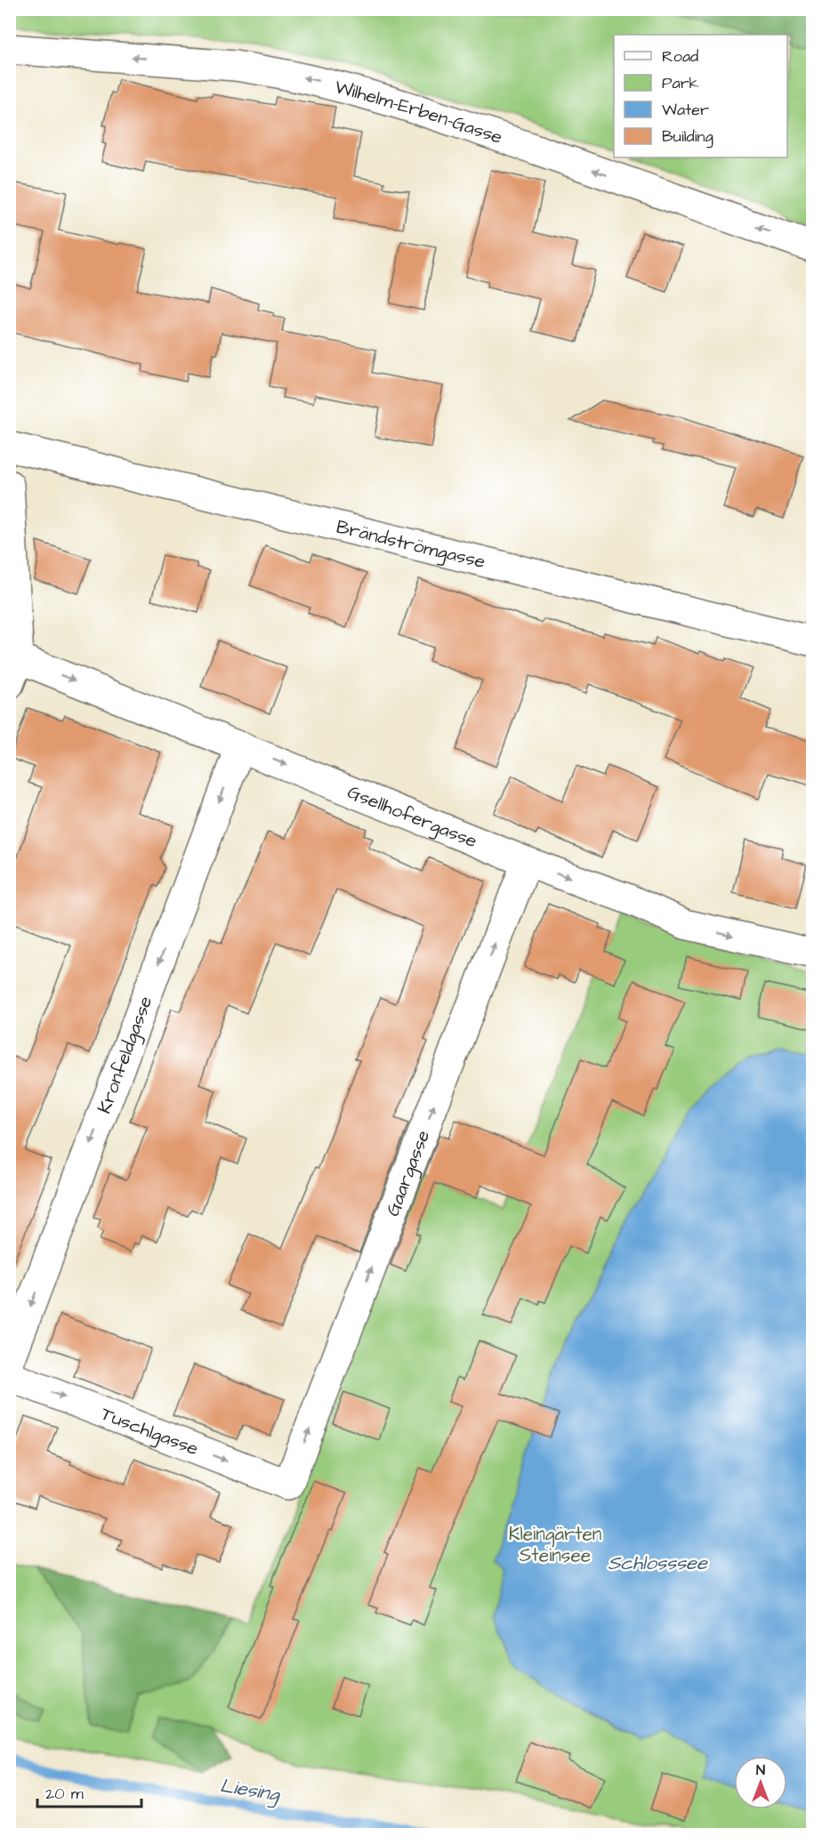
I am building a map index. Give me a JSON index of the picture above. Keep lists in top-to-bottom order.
{
  "streets": {
    "street": [
      "Wilhelm-Erben-Gasse",
      "Brändströmgasse",
      "Gsellhofergasse",
      "Kronfeldgasse",
      "Gaargasse",
      "Tuschlgasse"
    ]
  },
  "crossings": [
    ["Gsellhofergasse", "Kronfeldgasse"],
    ["Gsellhofergasse", "Gaargasse"],
    ["Gaargasse", "Tuschlgasse"]
  ],
  "one_way": [
    "Wilhelm-Erben-Gasse",
    "Gsellhofergasse",
    "Kronfeldgasse",
    "Gaargasse",
    "Tuschlgasse"
  ],
  "water": ["Schlosssee", "Liesing"],
  "parks": ["Kleingärten Steinsee"],
  "legend": [
    "Road",
    "Park",
    "Water",
    "Building"
  ],
  "scale_bar": "20 m",
  "north": "top"
}
